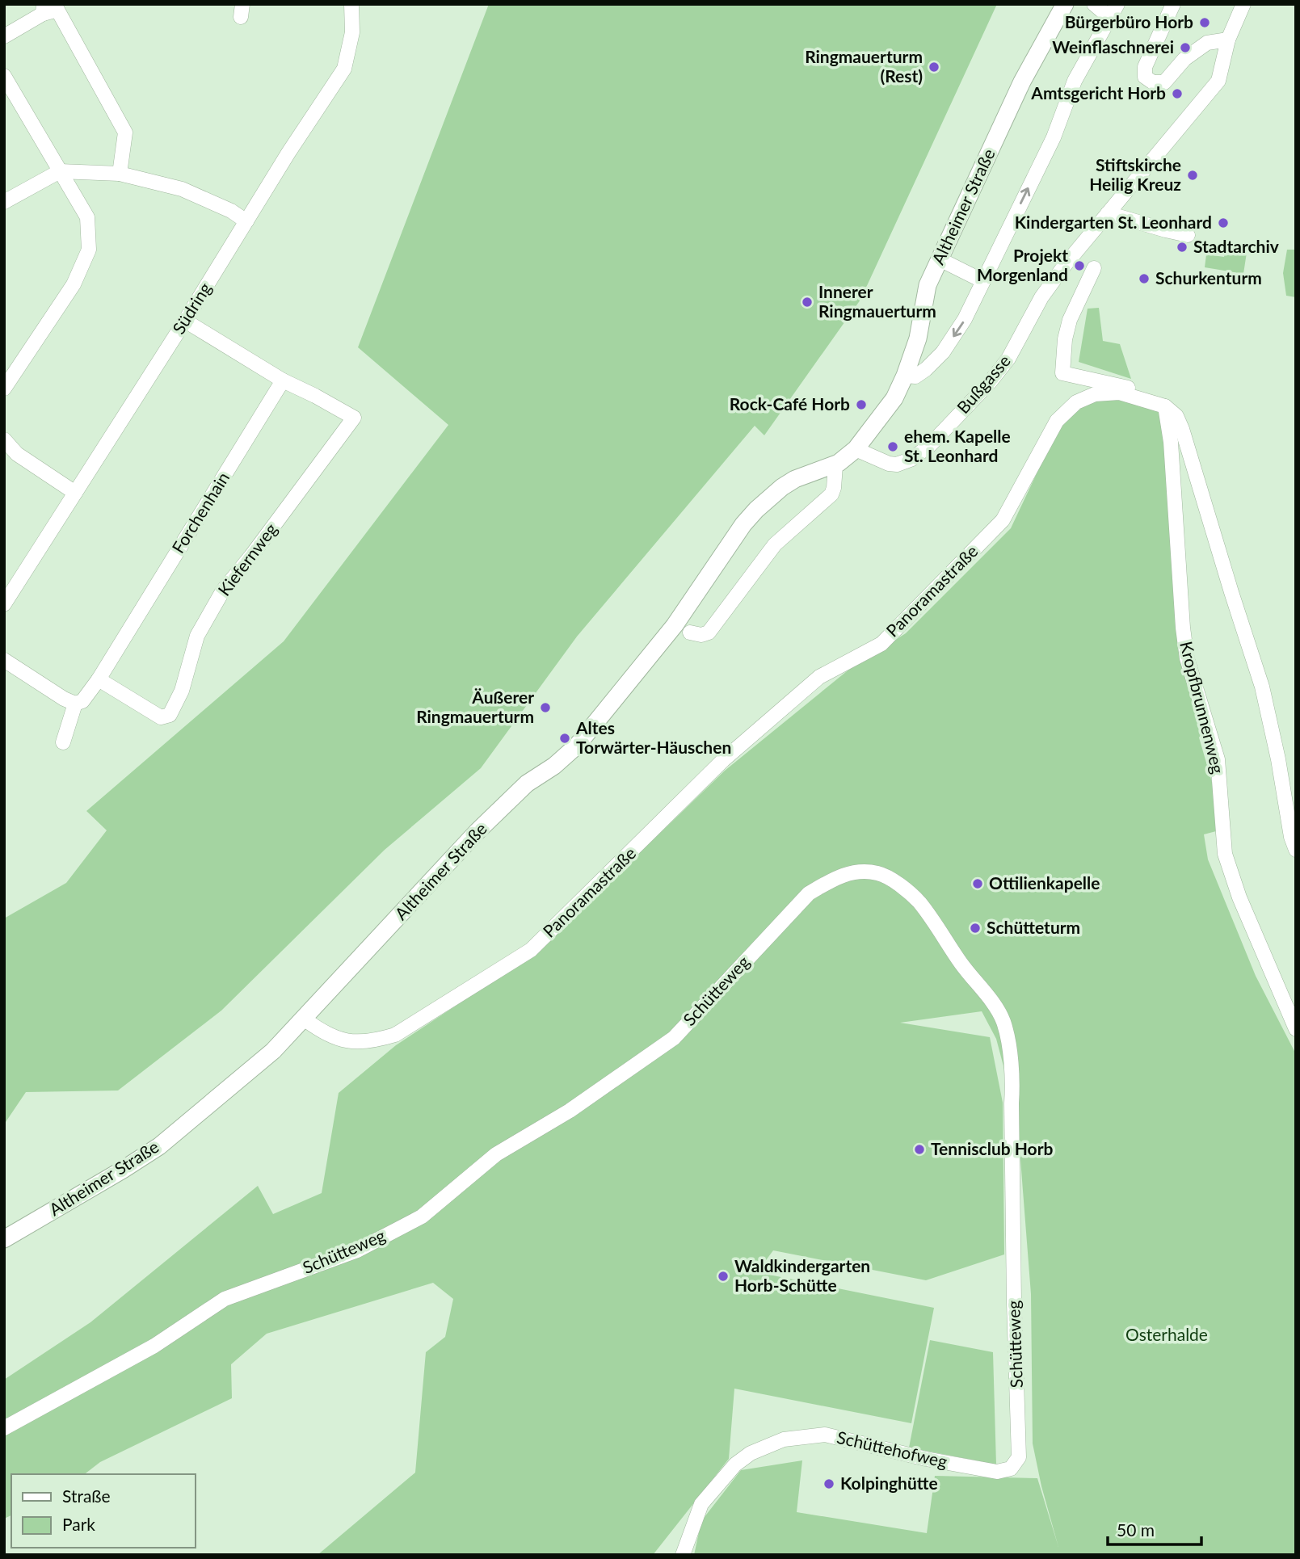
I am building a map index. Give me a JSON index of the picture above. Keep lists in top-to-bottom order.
{
  "streets": {
    "street": [
      "Altheimer Straße",
      "Südring",
      "Bußgasse",
      "Forchenhain",
      "Kiefernweg",
      "Panoramastraße",
      "Kropfbrunnenweg",
      "Schütteweg",
      "Schüttehofweg"
    ]
  },
  "crossings": [
    ["Altheimer Straße", "Bußgasse"],
    ["Altheimer Straße", "Panoramastraße"],
    ["Forchenhain", "Kiefernweg"],
    ["Panoramastraße", "Kropfbrunnenweg"],
    ["Schütteweg", "Schüttehofweg"]
  ],
  "parks": ["Osterhalde"],
  "places": [
    "Bürgerbüro Horb",
    "Weinflaschnerei",
    "Ringmauerturm (Rest)",
    "Amtsgericht Horb",
    "Stiftskirche Heilig Kreuz",
    "Kindergarten St. Leonhard",
    "Stadtarchiv",
    "Projekt Morgenland",
    "Schurkenturm",
    "Innerer Ringmauerturm",
    "Rock-Café Horb",
    "ehem. Kapelle St. Leonhard",
    "Äußerer Ringmauerturm",
    "Altes Torwärter-Häuschen",
    "Ottilienkapelle",
    "Schütteturm",
    "Tennisclub Horb",
    "Waldkindergarten Horb-Schütte",
    "Kolpinghütte"
  ],
  "legend": ["Straße", "Park"],
  "scale_bar": "50 m"
}
